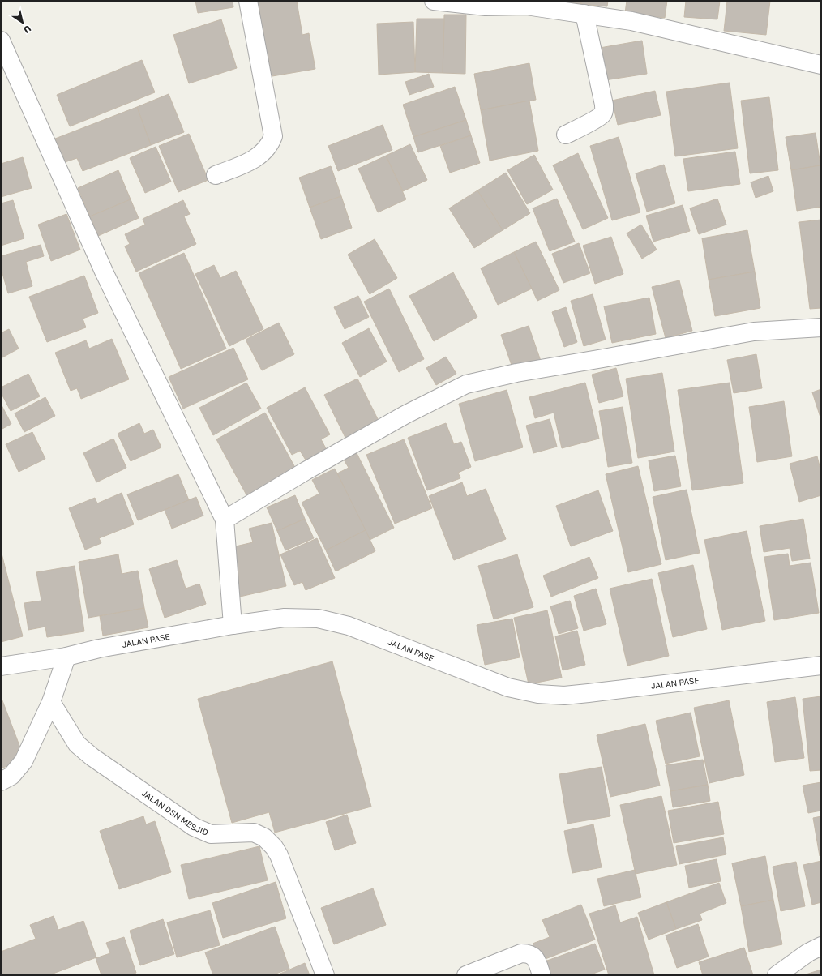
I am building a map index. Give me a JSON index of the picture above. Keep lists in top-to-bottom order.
{
  "streets": {
    "street": ["JALAN PASE", "JALAN DSN MESJID"]
  },
  "north": "bottom right"
}
